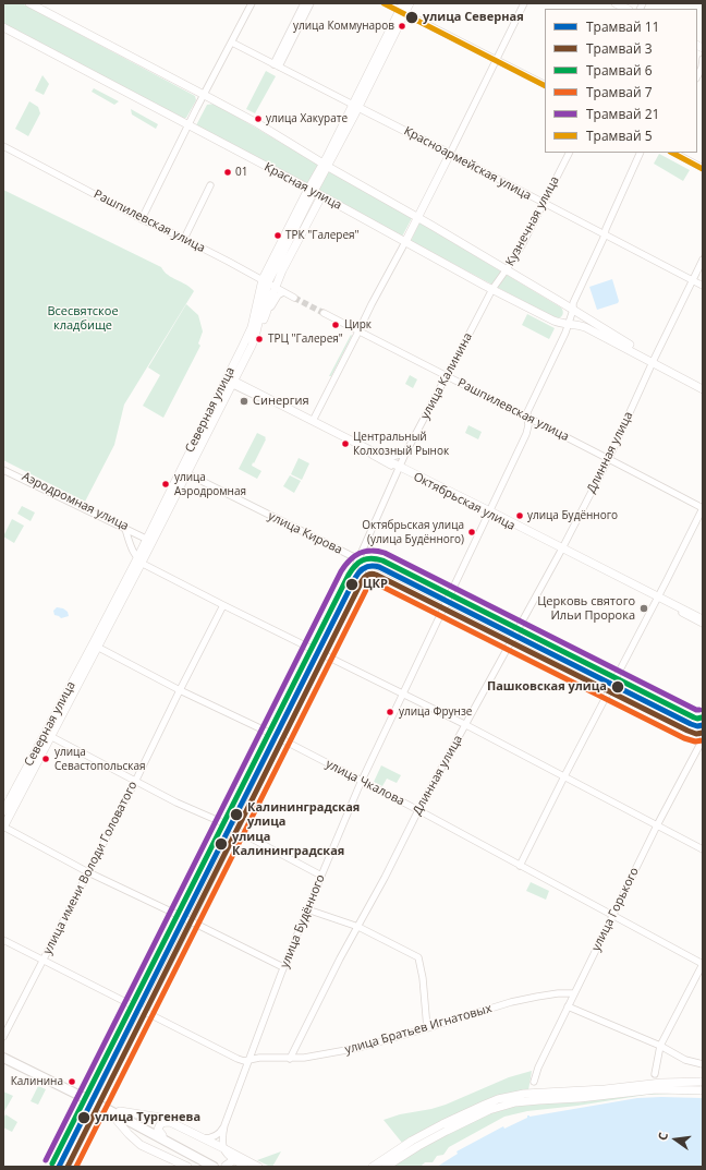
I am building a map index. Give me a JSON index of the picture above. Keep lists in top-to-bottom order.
{
  "streets": {
    "main road": [
      "Красноармейская улица",
      "Красная улица",
      "улица Калинина",
      "Северная улица",
      "Октябрьская улица"
    ],
    "street": [
      "Рашпилевская улица",
      "Кузнечная улица",
      "Длинная улица",
      "Аэродромная улица",
      "улица Кирова",
      "улица Чкалова",
      "улица имени Володи Головатого",
      "улица Горького",
      "улица Будённого",
      "улица Братьев Игнатовых"
    ]
  },
  "crossings": [
    ["Красноармейская улица", "Кузнечная улица"],
    ["Красноармейская улица", "Северная улица"],
    ["Красноармейская улица", "Длинная улица"],
    ["Красноармейская улица", "улица Будённого"],
    ["Красная улица", "Кузнечная улица"],
    ["Красная улица", "улица Калинина"],
    ["Красная улица", "Северная улица"],
    ["Красная улица", "Длинная улица"],
    ["Красная улица", "улица Будённого"],
    ["Рашпилевская улица", "улица Калинина"],
    ["Рашпилевская улица", "Северная улица"],
    ["Рашпилевская улица", "Длинная улица"],
    ["Рашпилевская улица", "улица Будённого"],
    ["Кузнечная улица", "улица Калинина"],
    ["улица Калинина", "Октябрьская улица"],
    ["улица Калинина", "улица Кирова"],
    ["улица Калинина", "улица Чкалова"],
    ["улица Калинина", "улица Братьев Игнатовых"],
    ["Северная улица", "Аэродромная улица"],
    ["Северная улица", "Октябрьская улица"],
    ["Северная улица", "улица Кирова"],
    ["Северная улица", "улица Чкалова"],
    ["Длинная улица", "Октябрьская улица"],
    ["Длинная улица", "улица Кирова"],
    ["Длинная улица", "улица Чкалова"],
    ["Длинная улица", "улица Братьев Игнатовых"],
    ["Октябрьская улица", "улица Будённого"],
    ["улица Кирова", "улица Будённого"],
    ["улица Чкалова", "улица имени Володи Головатого"],
    ["улица Чкалова", "улица Горького"],
    ["улица Чкалова", "улица Будённого"],
    ["улица имени Володи Головатого", "улица Братьев Игнатовых"],
    ["улица Горького", "улица Братьев Игнатовых"],
    ["улица Будённого", "улица Братьев Игнатовых"]
  ],
  "parks": ["Всесвятское кладбище"],
  "places": [
    "улица Северная",
    "улица Коммунаров",
    "улица Хакурате",
    "01",
    "ТРК \"Галерея\"",
    "Цирк",
    "ТРЦ \"Галерея\"",
    "Синергия",
    "Центральный Колхозный Рынок",
    "улица Аэродромная",
    "улица Будённого",
    "Октябрьская улица (улица Будённого)",
    "ЦКР",
    "Церковь святого Ильи Пророка",
    "Пашковская улица",
    "улица Фрунзе",
    "улица Севастопольская",
    "Калининградская улица",
    "улица Калининградская",
    "Калинина",
    "улица Тургенева"
  ],
  "lines": [
    "tram line 5",
    "tram line 21",
    "tram line 6",
    "tram line 11",
    "tram line 3",
    "tram line 7"
  ],
  "legend": [
    "Трамвай 11",
    "Трамвай 3",
    "Трамвай 6",
    "Трамвай 7",
    "Трамвай 21",
    "Трамвай 5"
  ],
  "north": "left"
}
